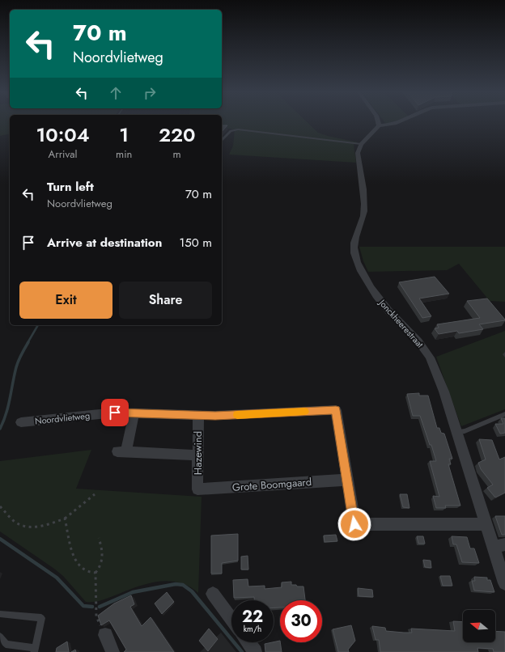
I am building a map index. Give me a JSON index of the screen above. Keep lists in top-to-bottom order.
{
  "streets": {
    "street": [
      "Jonckheerestraat",
      "Noordvlietweg",
      "Hazewind",
      "Grote Boomgaard"
    ]
  },
  "crossings": [
    ["Noordvlietweg", "Hazewind"],
    ["Noordvlietweg", "Grote Boomgaard"],
    ["Hazewind", "Grote Boomgaard"]
  ],
  "north": "left",
  "page": {
    "turn": ["70 m", "Noordvlietweg"],
    "eta": [
      "10:04",
      "Arrival",
      "1",
      "min",
      "220",
      "m"
    ],
    "list": [
      {
        "name": "Turn left",
        "note": "Noordvlietweg",
        "value": "70 m"
      },
      {
        "name": "Arrive at destination",
        "value": "150 m"
      }
    ],
    "buttons": ["Exit", "Share"],
    "speed": "22 km/h",
    "limit": "30"
  }
}
